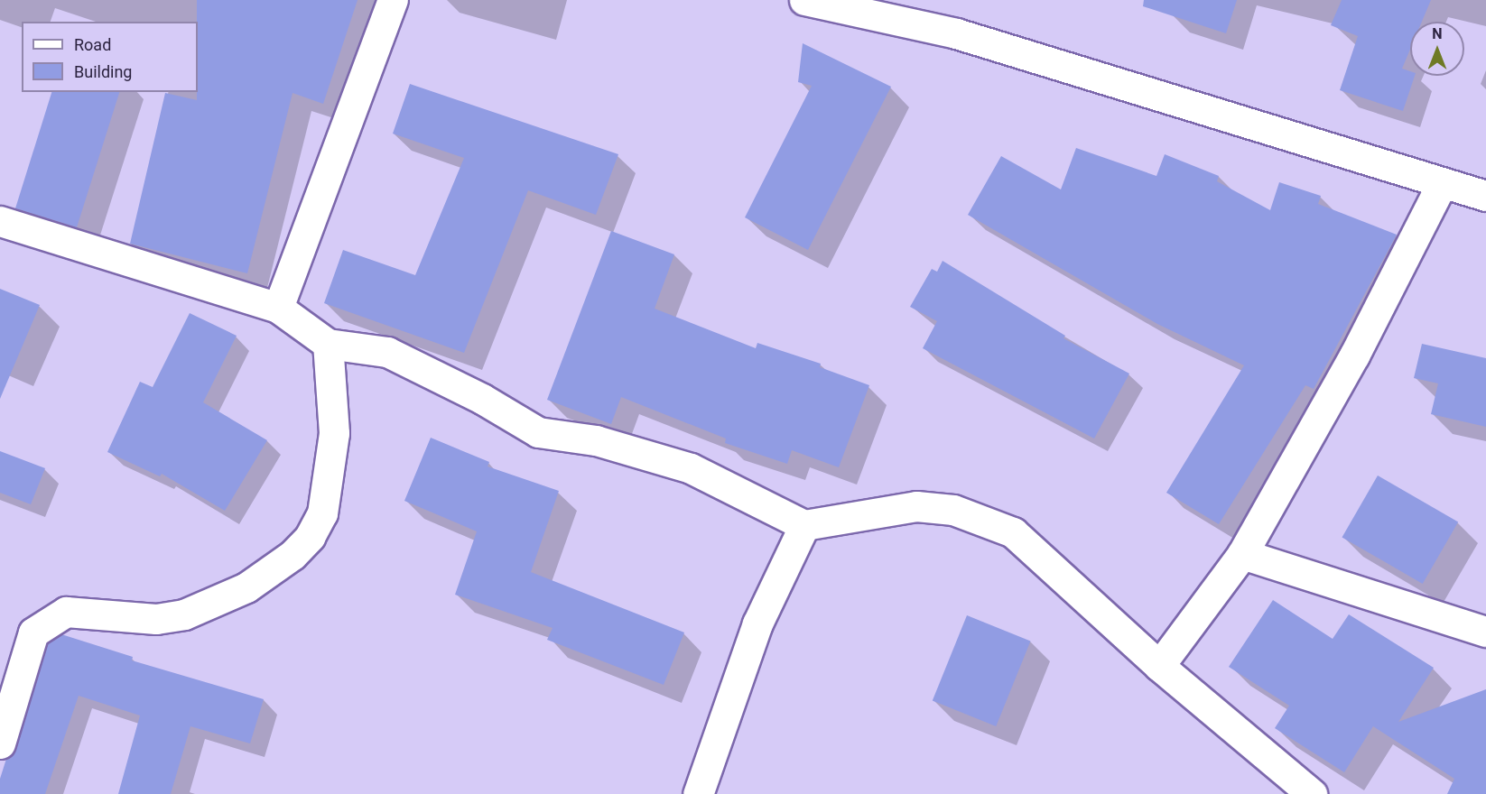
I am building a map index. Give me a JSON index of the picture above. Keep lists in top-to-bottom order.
{
  "legend": ["Road", "Building"],
  "north": "top"
}
